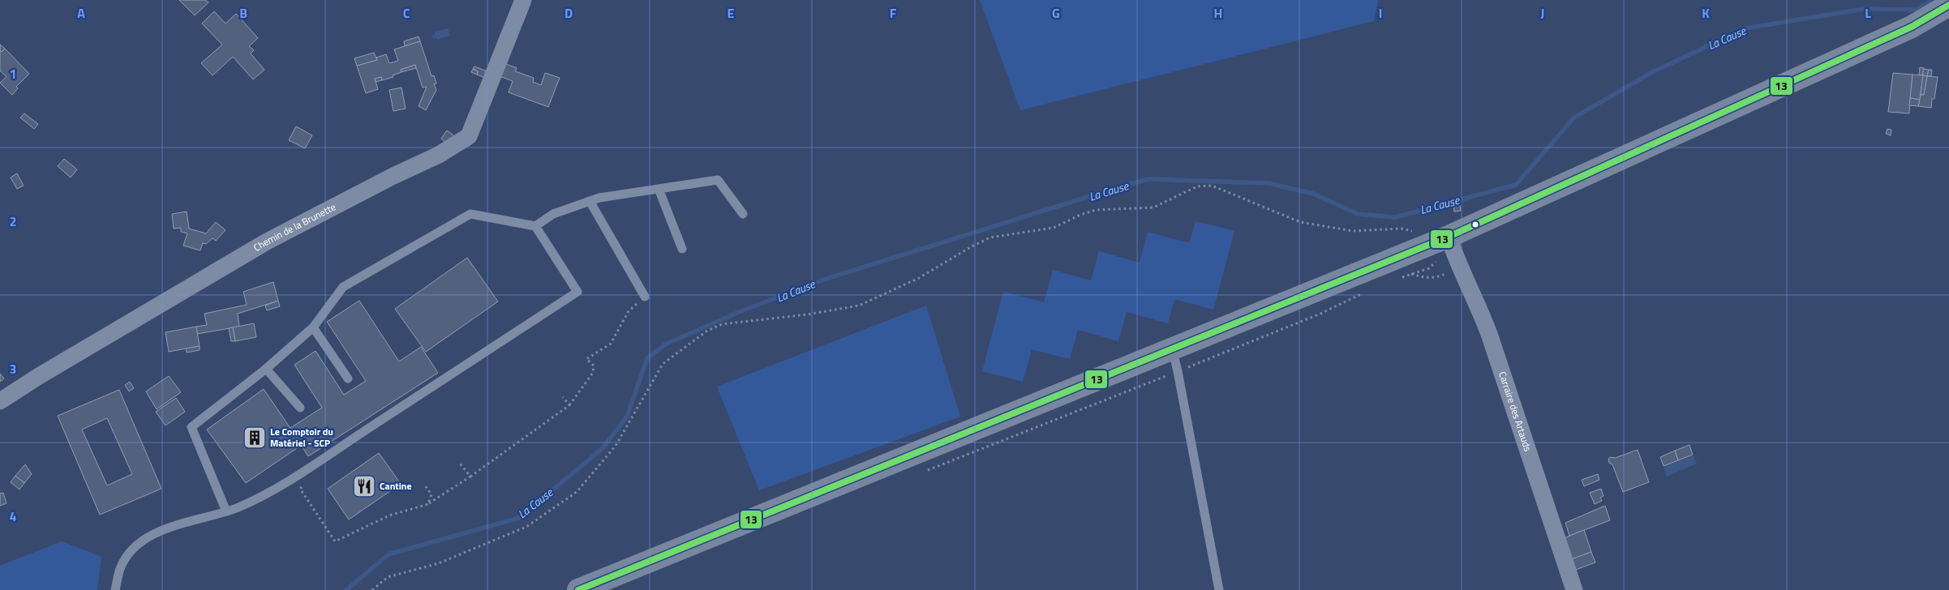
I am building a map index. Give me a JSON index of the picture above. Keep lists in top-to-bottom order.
{
  "streets": {
    "street": ["Chemin de la Brunette", "Carraire des Artauds"]
  },
  "water": ["La Cause"],
  "places": {
    "building": ["Le Comptoir du Matériel - SCP"],
    "restaurant": ["Cantine"]
  },
  "lines": ["transit line 13"],
  "grid": {
    "columns": [
      "A",
      "B",
      "C",
      "D",
      "E",
      "F",
      "G",
      "H",
      "I",
      "J",
      "K",
      "L"
    ],
    "rows": [
      "1",
      "2",
      "3",
      "4"
    ]
  }
}
